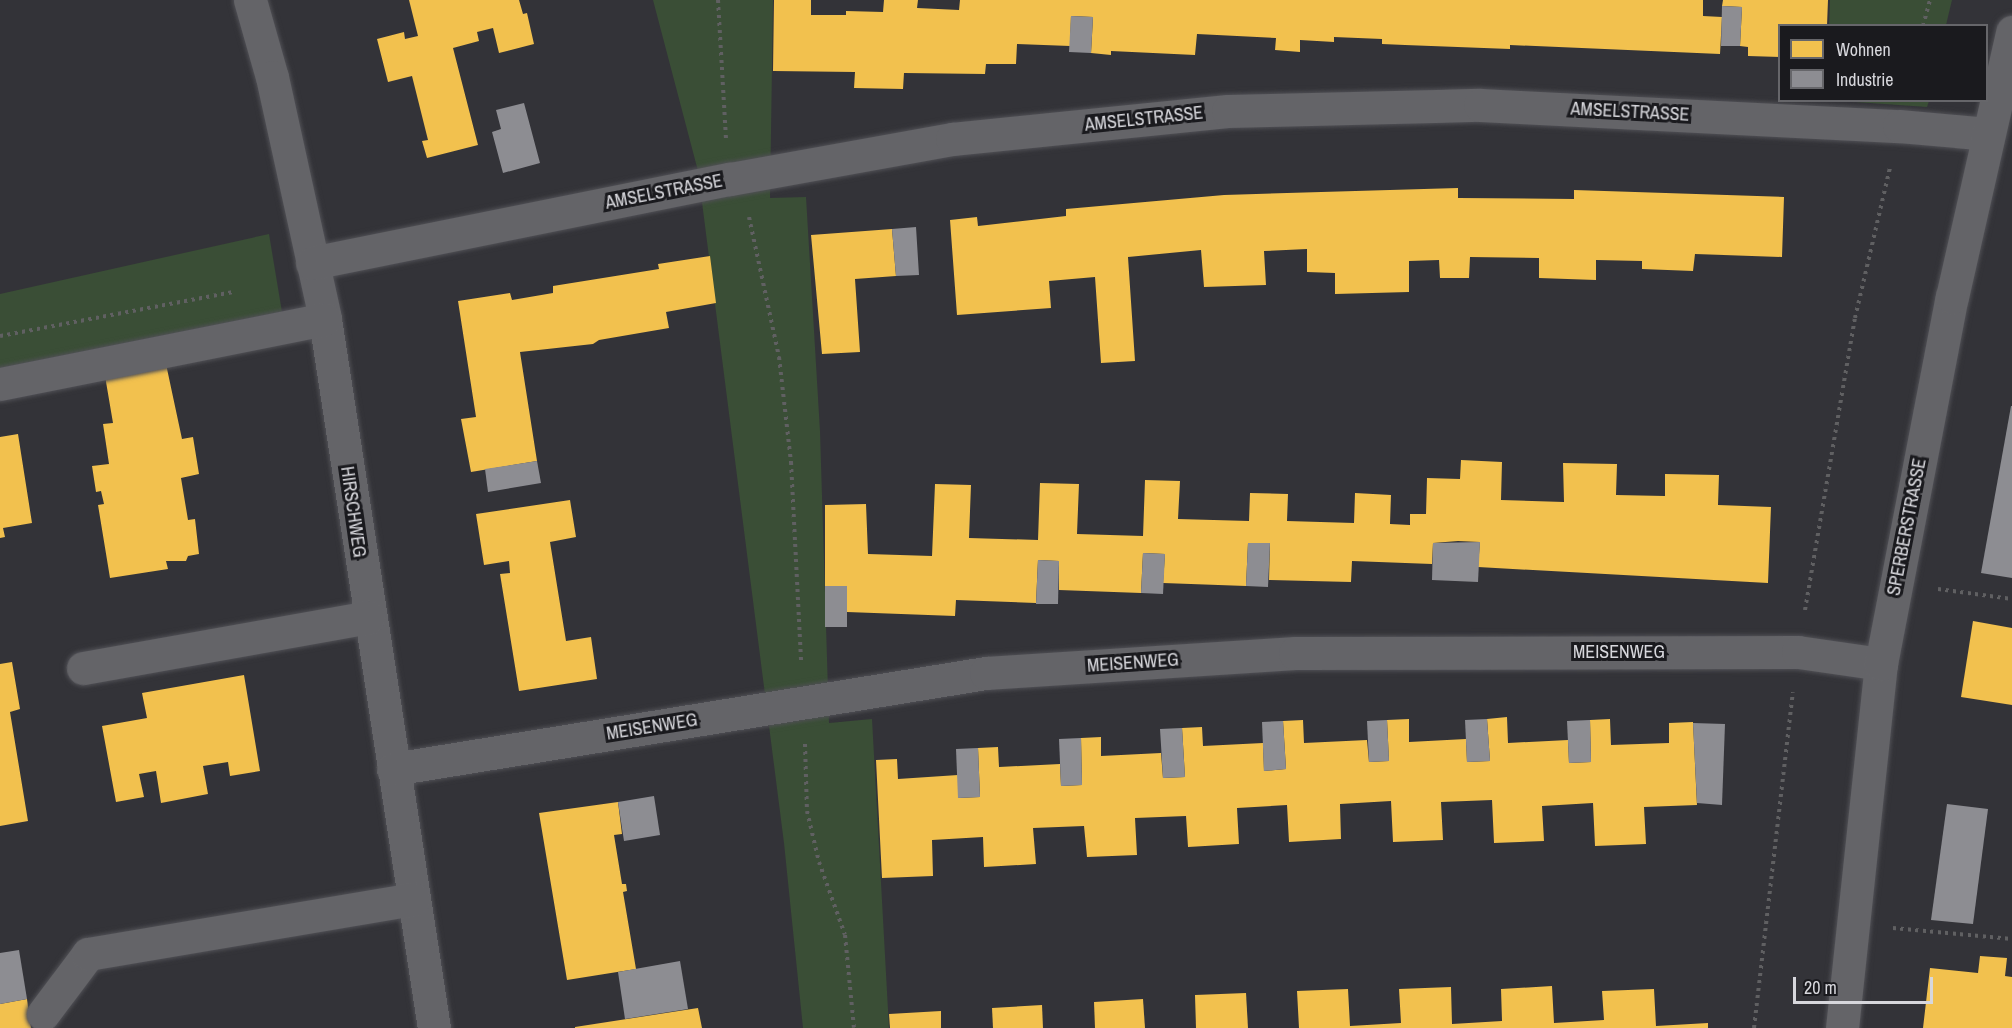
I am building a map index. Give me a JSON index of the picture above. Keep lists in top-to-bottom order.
{
  "streets": {
    "street": [
      "AMSELSTRASSE",
      "HIRSCHWEG",
      "SPERBERSTRASSE",
      "MEISENWEG"
    ]
  },
  "crossings": [
    ["AMSELSTRASSE", "HIRSCHWEG"],
    ["AMSELSTRASSE", "SPERBERSTRASSE"],
    ["HIRSCHWEG", "MEISENWEG"],
    ["SPERBERSTRASSE", "MEISENWEG"]
  ],
  "legend": ["Wohnen", "Industrie"],
  "scale_bar": "20 m"
}
